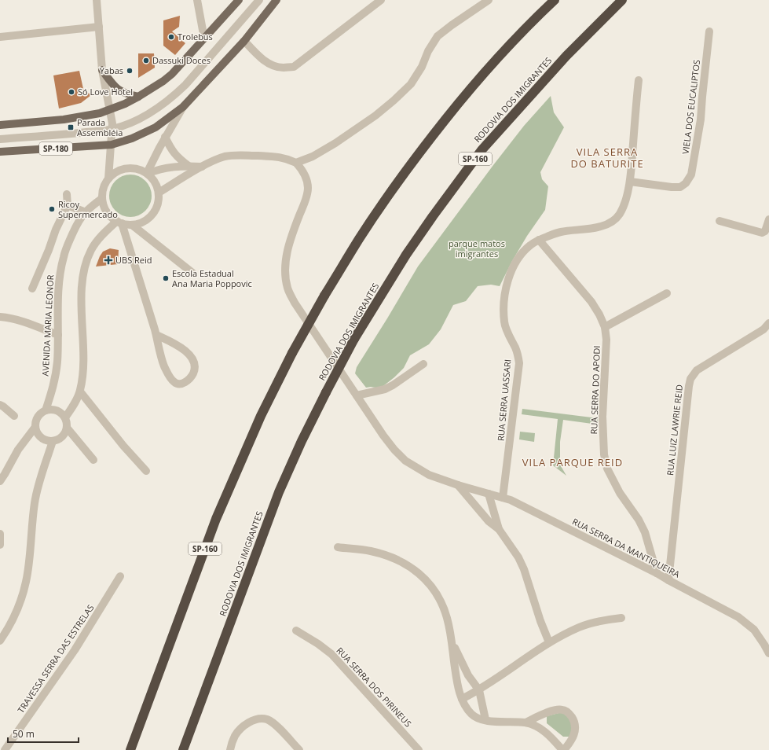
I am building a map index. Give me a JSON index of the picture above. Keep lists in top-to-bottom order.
{
  "streets": {
    "highway": ["RODOVIA DOS IMIGRANTES", "SP-160"],
    "main road": ["SP-180"],
    "street": [
      "VIELA DOS EUCALIPTOS",
      "AVENIDA MARIA LEONOR",
      "RUA SERRA DO APODI",
      "RUA SERRA UASSARI",
      "RUA LUIZ LAWRIE REID",
      "RUA SERRA DA MANTIQUEIRA",
      "TRAVESSA SERRA DAS ESTRELAS",
      "RUA SERRA DOS PIRINEUS"
    ]
  },
  "crossings": [
    ["VIELA DOS EUCALIPTOS", "RUA SERRA UASSARI"],
    ["RUA SERRA DO APODI", "RUA SERRA UASSARI"],
    ["RUA SERRA DO APODI", "RUA SERRA DA MANTIQUEIRA"],
    ["RUA SERRA UASSARI", "RUA SERRA DA MANTIQUEIRA"],
    ["RUA LUIZ LAWRIE REID", "RUA SERRA DA MANTIQUEIRA"]
  ],
  "districts": ["VILA SERRA DO BATURITE", "VILA PARQUE REID"],
  "parks": ["parque matos imigrantes"],
  "places": {
    "other": [
      "Trolebus",
      "Dassuki Doces",
      "Yabas",
      "Só Love Hotel",
      "Ricoy Supermercado",
      "Escola Estadual Ana Maria Poppovic"
    ],
    "transit": ["Parada Assembléia"],
    "health": ["UBS Reid"]
  },
  "scale_bar": "50 m"
}
